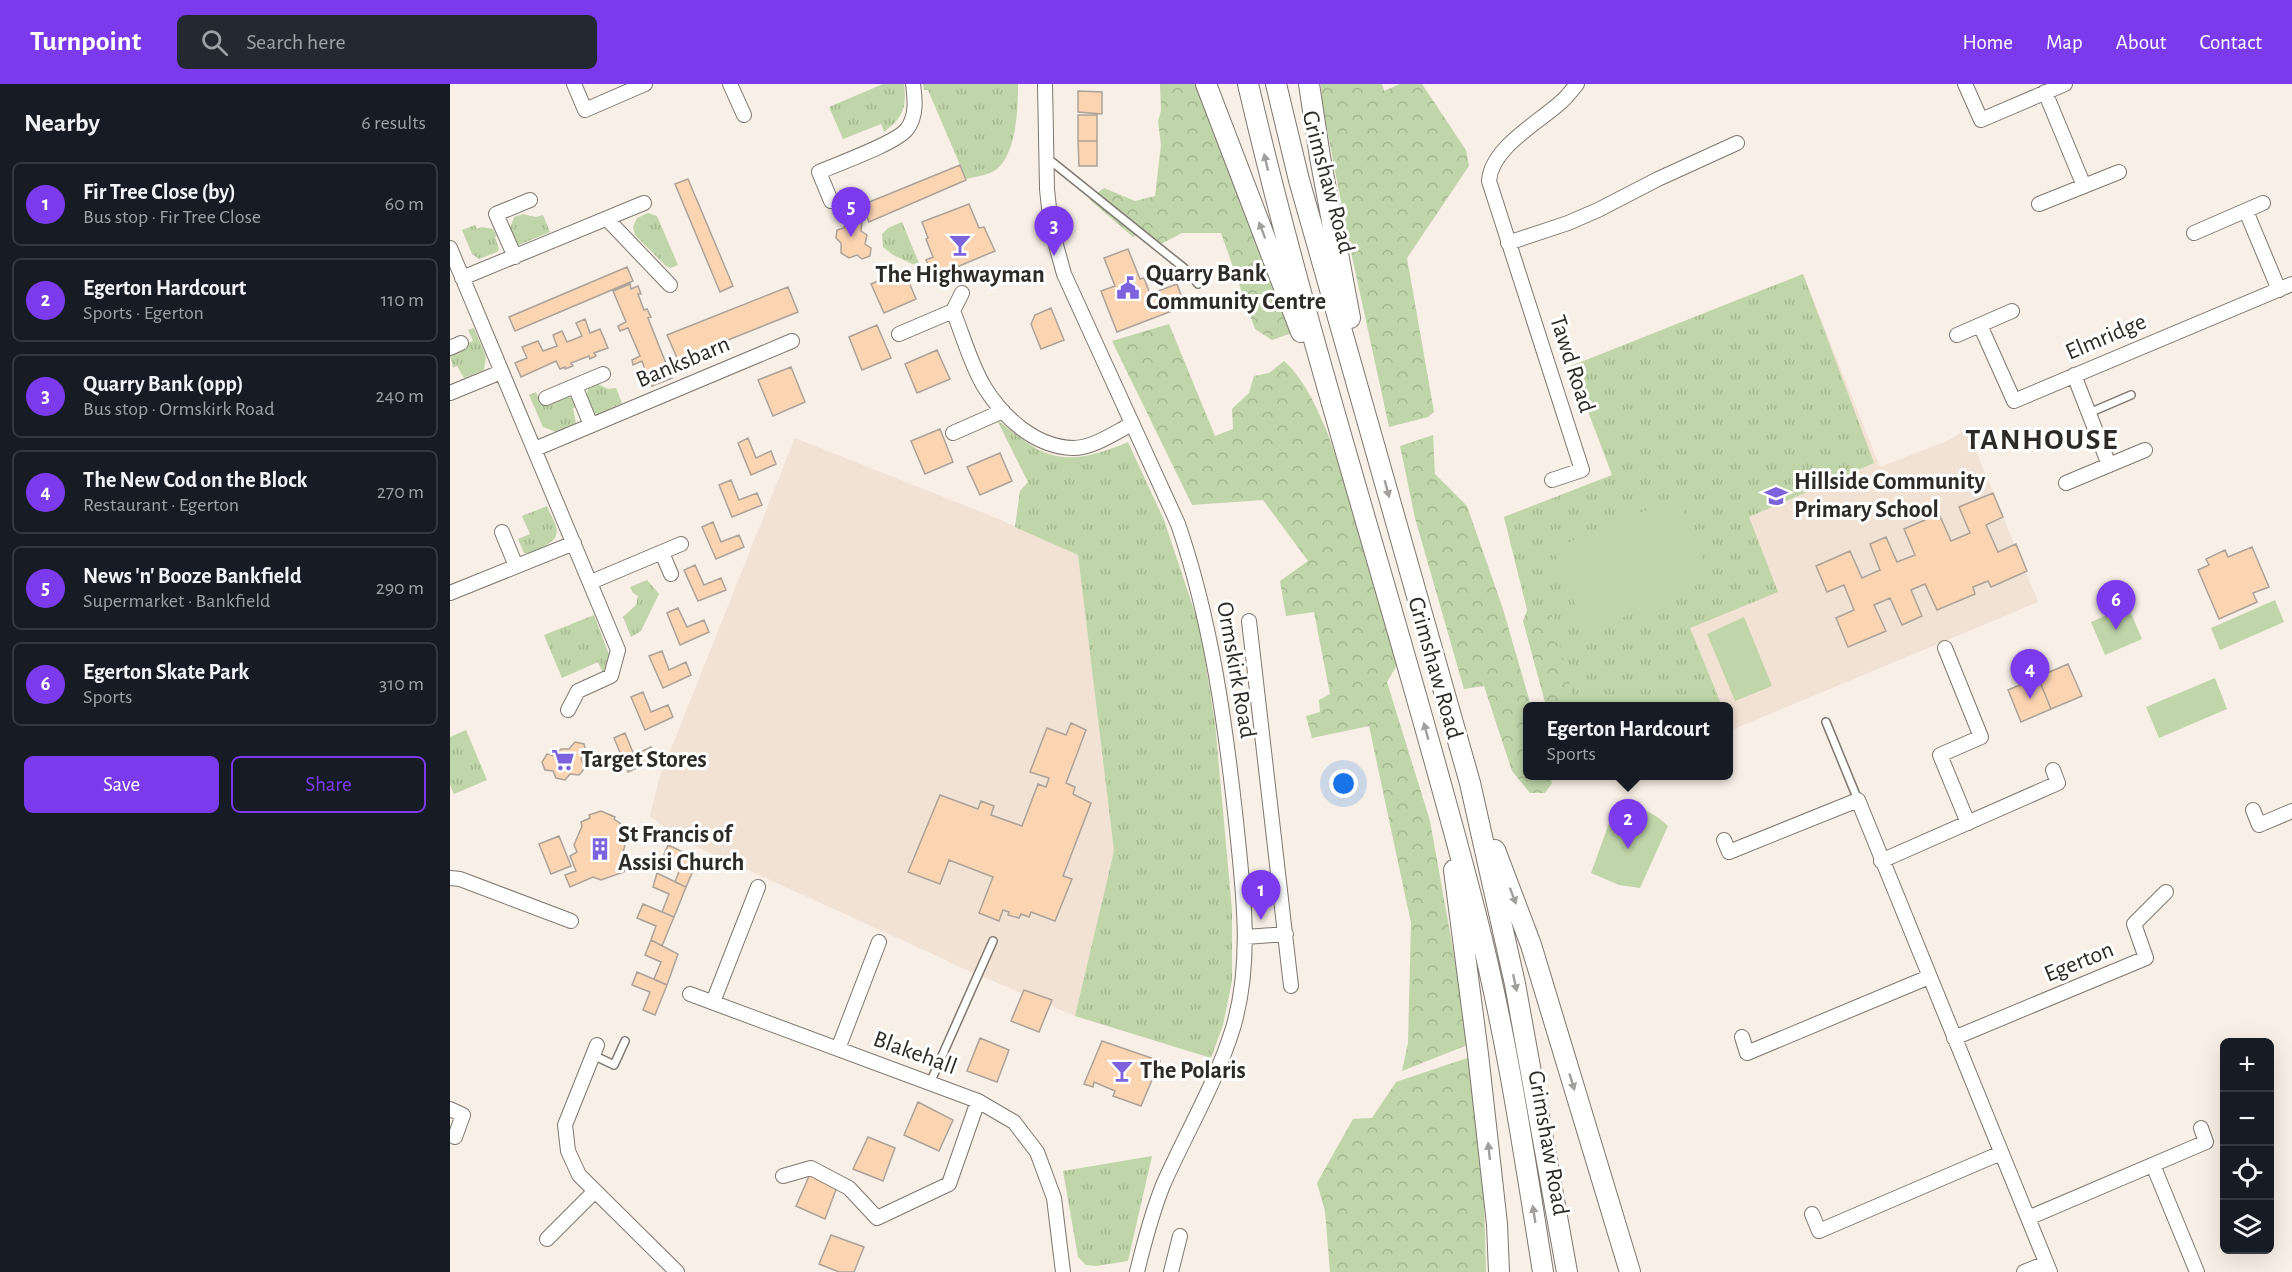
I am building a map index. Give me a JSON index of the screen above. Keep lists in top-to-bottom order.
{
  "streets": {
    "main road": ["Grimshaw Road"],
    "street": [
      "Elmridge",
      "Banksbarn",
      "Tawd Road",
      "Ormskirk Road",
      "Egerton",
      "Blakehall"
    ]
  },
  "districts": ["TANHOUSE"],
  "places": {
    "bar": ["The Highwayman", "The Polaris"],
    "public building": ["Quarry Bank Community Centre"],
    "school or university": ["Hillside Community Primary School"],
    "supermarket": ["Target Stores"],
    "building": ["St Francis of Assisi Church"]
  },
  "page": {
    "header": "Turnpoint",
    "search": "Search here",
    "nav": [
      "Home",
      "Map",
      "About",
      "Contact"
    ],
    "heading": ["Nearby", "6 results"],
    "list": [
      {
        "mark": "1",
        "name": "Fir Tree Close (by)",
        "note": "Bus stop · Fir Tree Close",
        "value": "60 m"
      },
      {
        "mark": "2",
        "name": "Egerton Hardcourt",
        "note": "Sports · Egerton",
        "value": "110 m"
      },
      {
        "mark": "3",
        "name": "Quarry Bank (opp)",
        "note": "Bus stop · Ormskirk Road",
        "value": "240 m"
      },
      {
        "mark": "4",
        "name": "The New Cod on the Block",
        "note": "Restaurant · Egerton",
        "value": "270 m"
      },
      {
        "mark": "5",
        "name": "News 'n' Booze Bankfield",
        "note": "Supermarket · Bankfield",
        "value": "290 m"
      },
      {
        "mark": "6",
        "name": "Egerton Skate Park",
        "note": "Sports",
        "value": "310 m"
      }
    ],
    "pins": [
      "5",
      "3",
      "6",
      "4",
      "2",
      "1"
    ],
    "popup": ["Egerton Hardcourt", "Sports"],
    "buttons": ["Save", "Share"],
    "map_buttons": ["+", "−"]
  }
}
